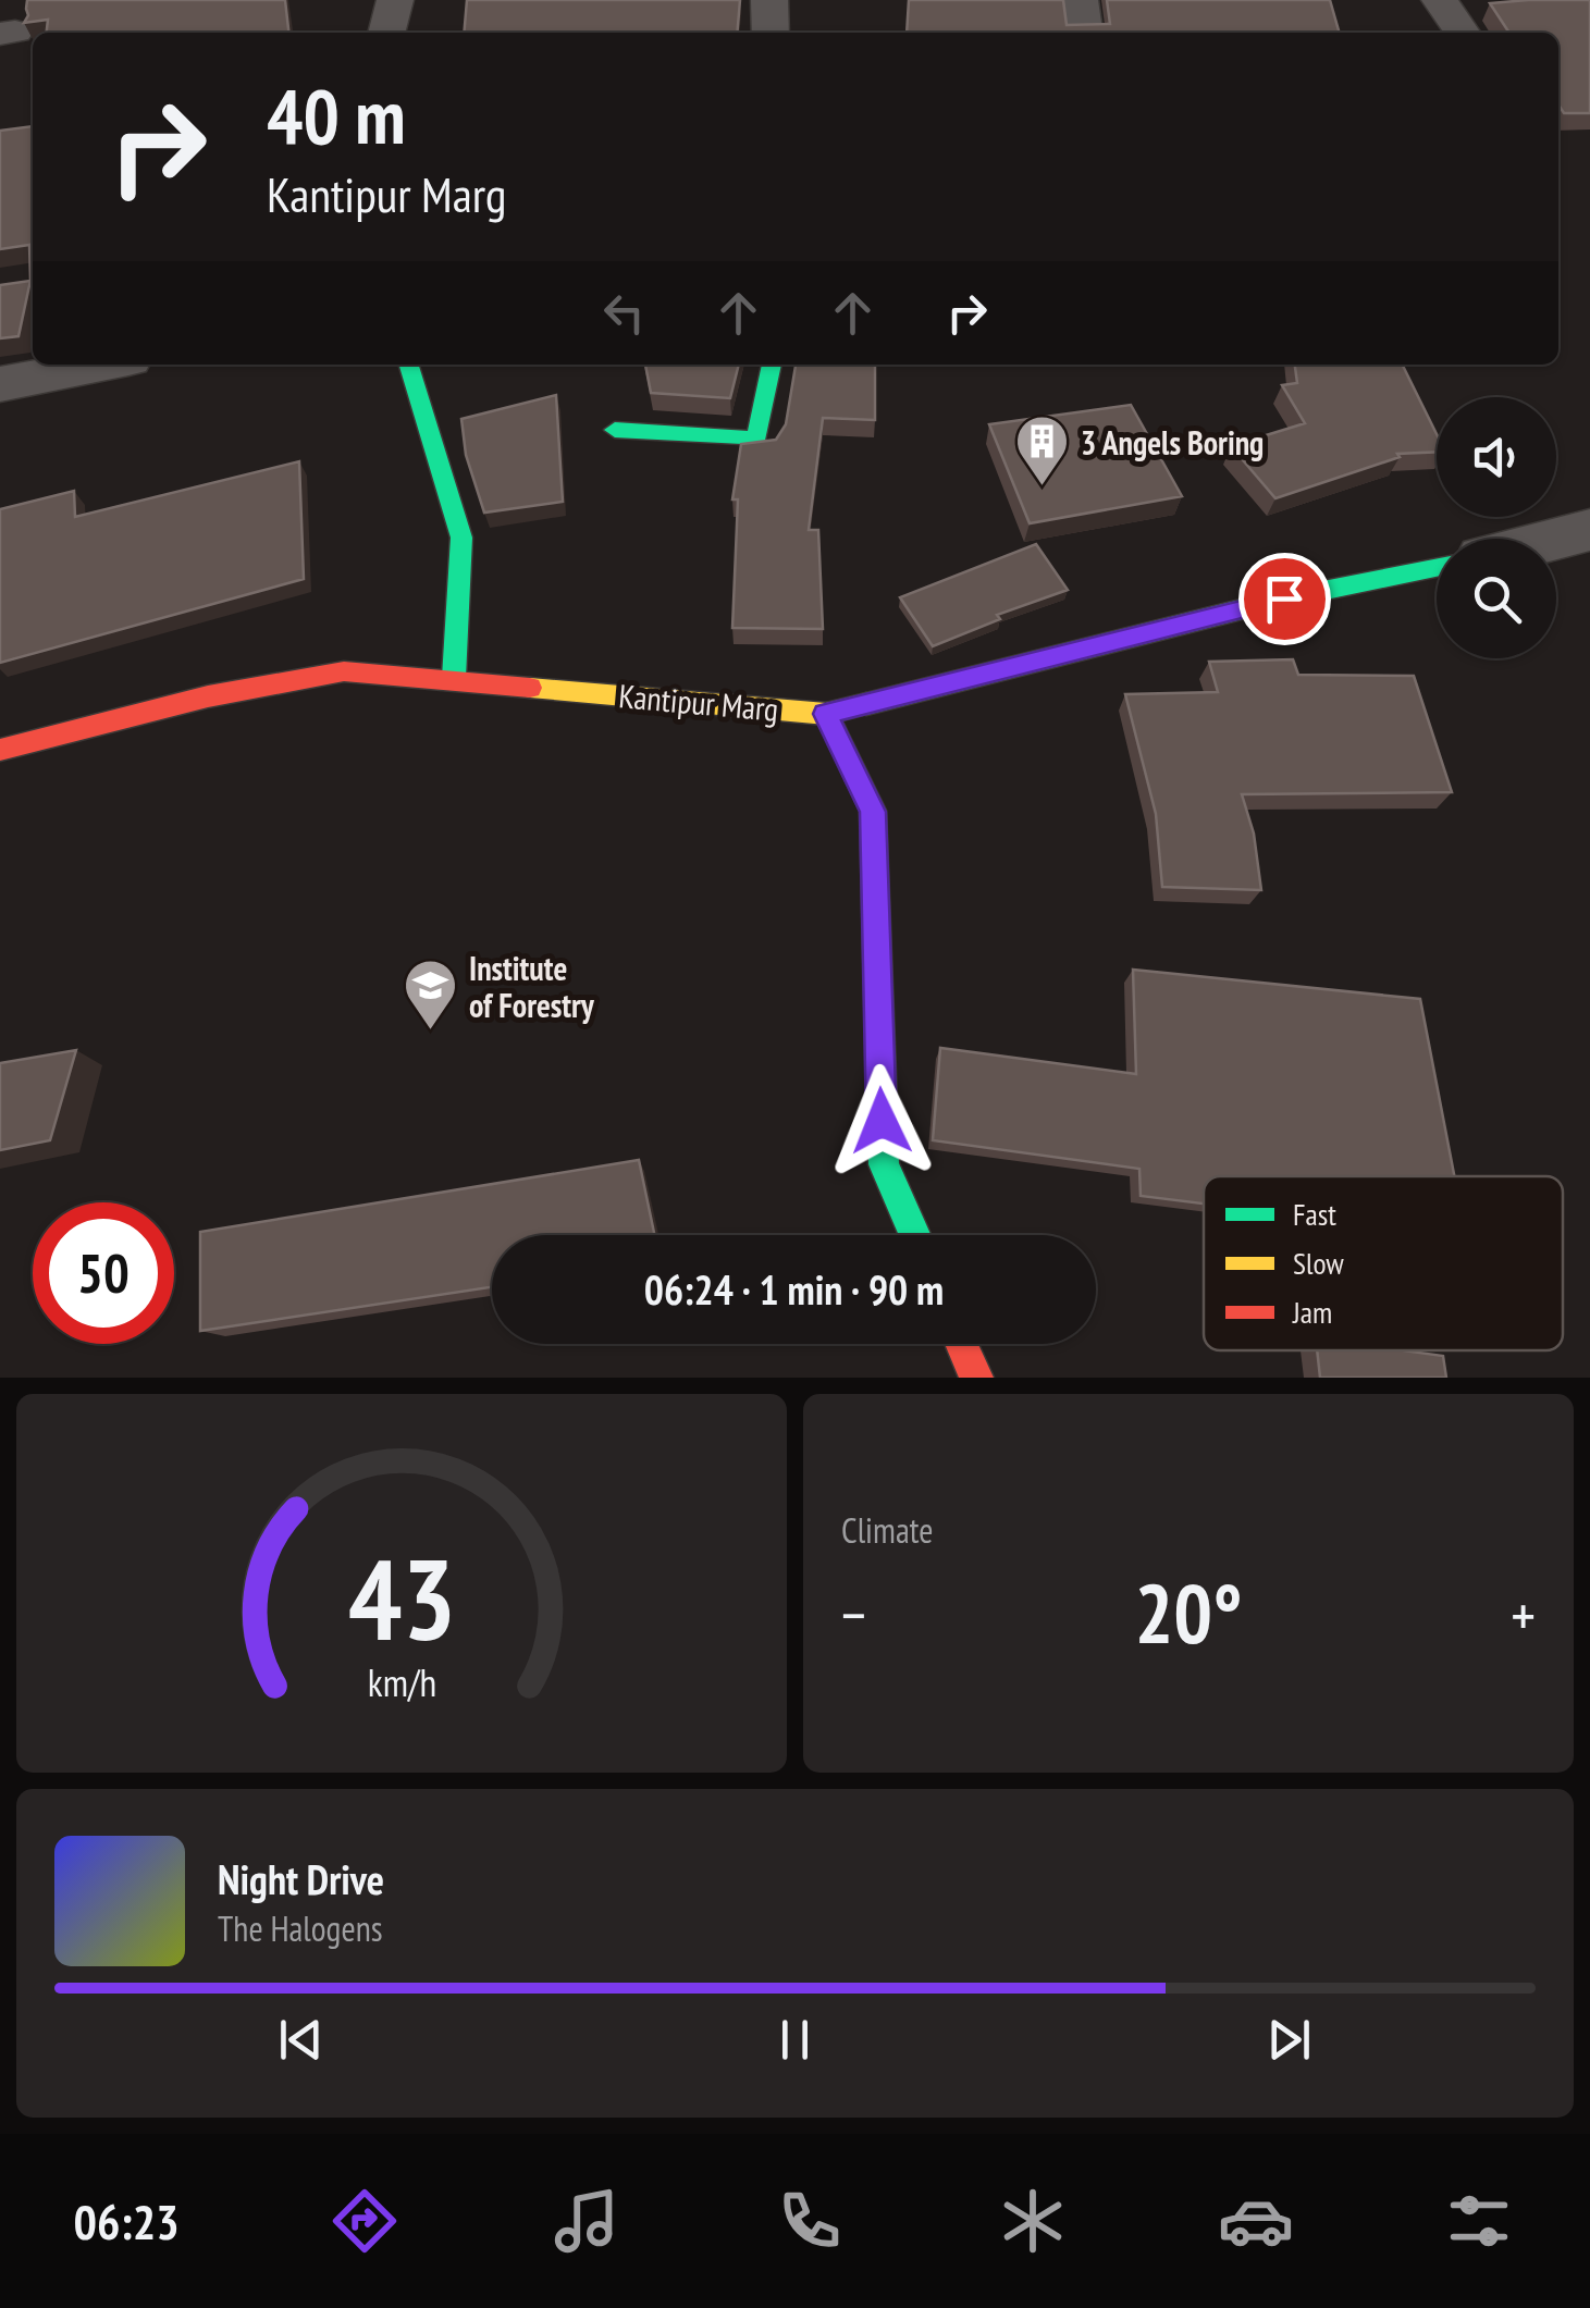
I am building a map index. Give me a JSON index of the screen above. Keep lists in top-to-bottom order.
{
  "streets": {
    "street": ["Kantipur Marg"]
  },
  "places": {
    "building": ["3 Angels Boring"],
    "school or university": ["Institute of Forestry"]
  },
  "legend": ["Fast", "Slow", "Jam"],
  "page": {
    "turn": ["40 m", "Kantipur Marg"],
    "limit": "50",
    "trip": "06:24 · 1 min · 90 m",
    "tile": "Climate",
    "heat": ["−", "20°", "+"],
    "song": ["Night Drive", "The Halogens"],
    "tabs": "06:23",
    "gauge": ["43", "km/h"]
  }
}
